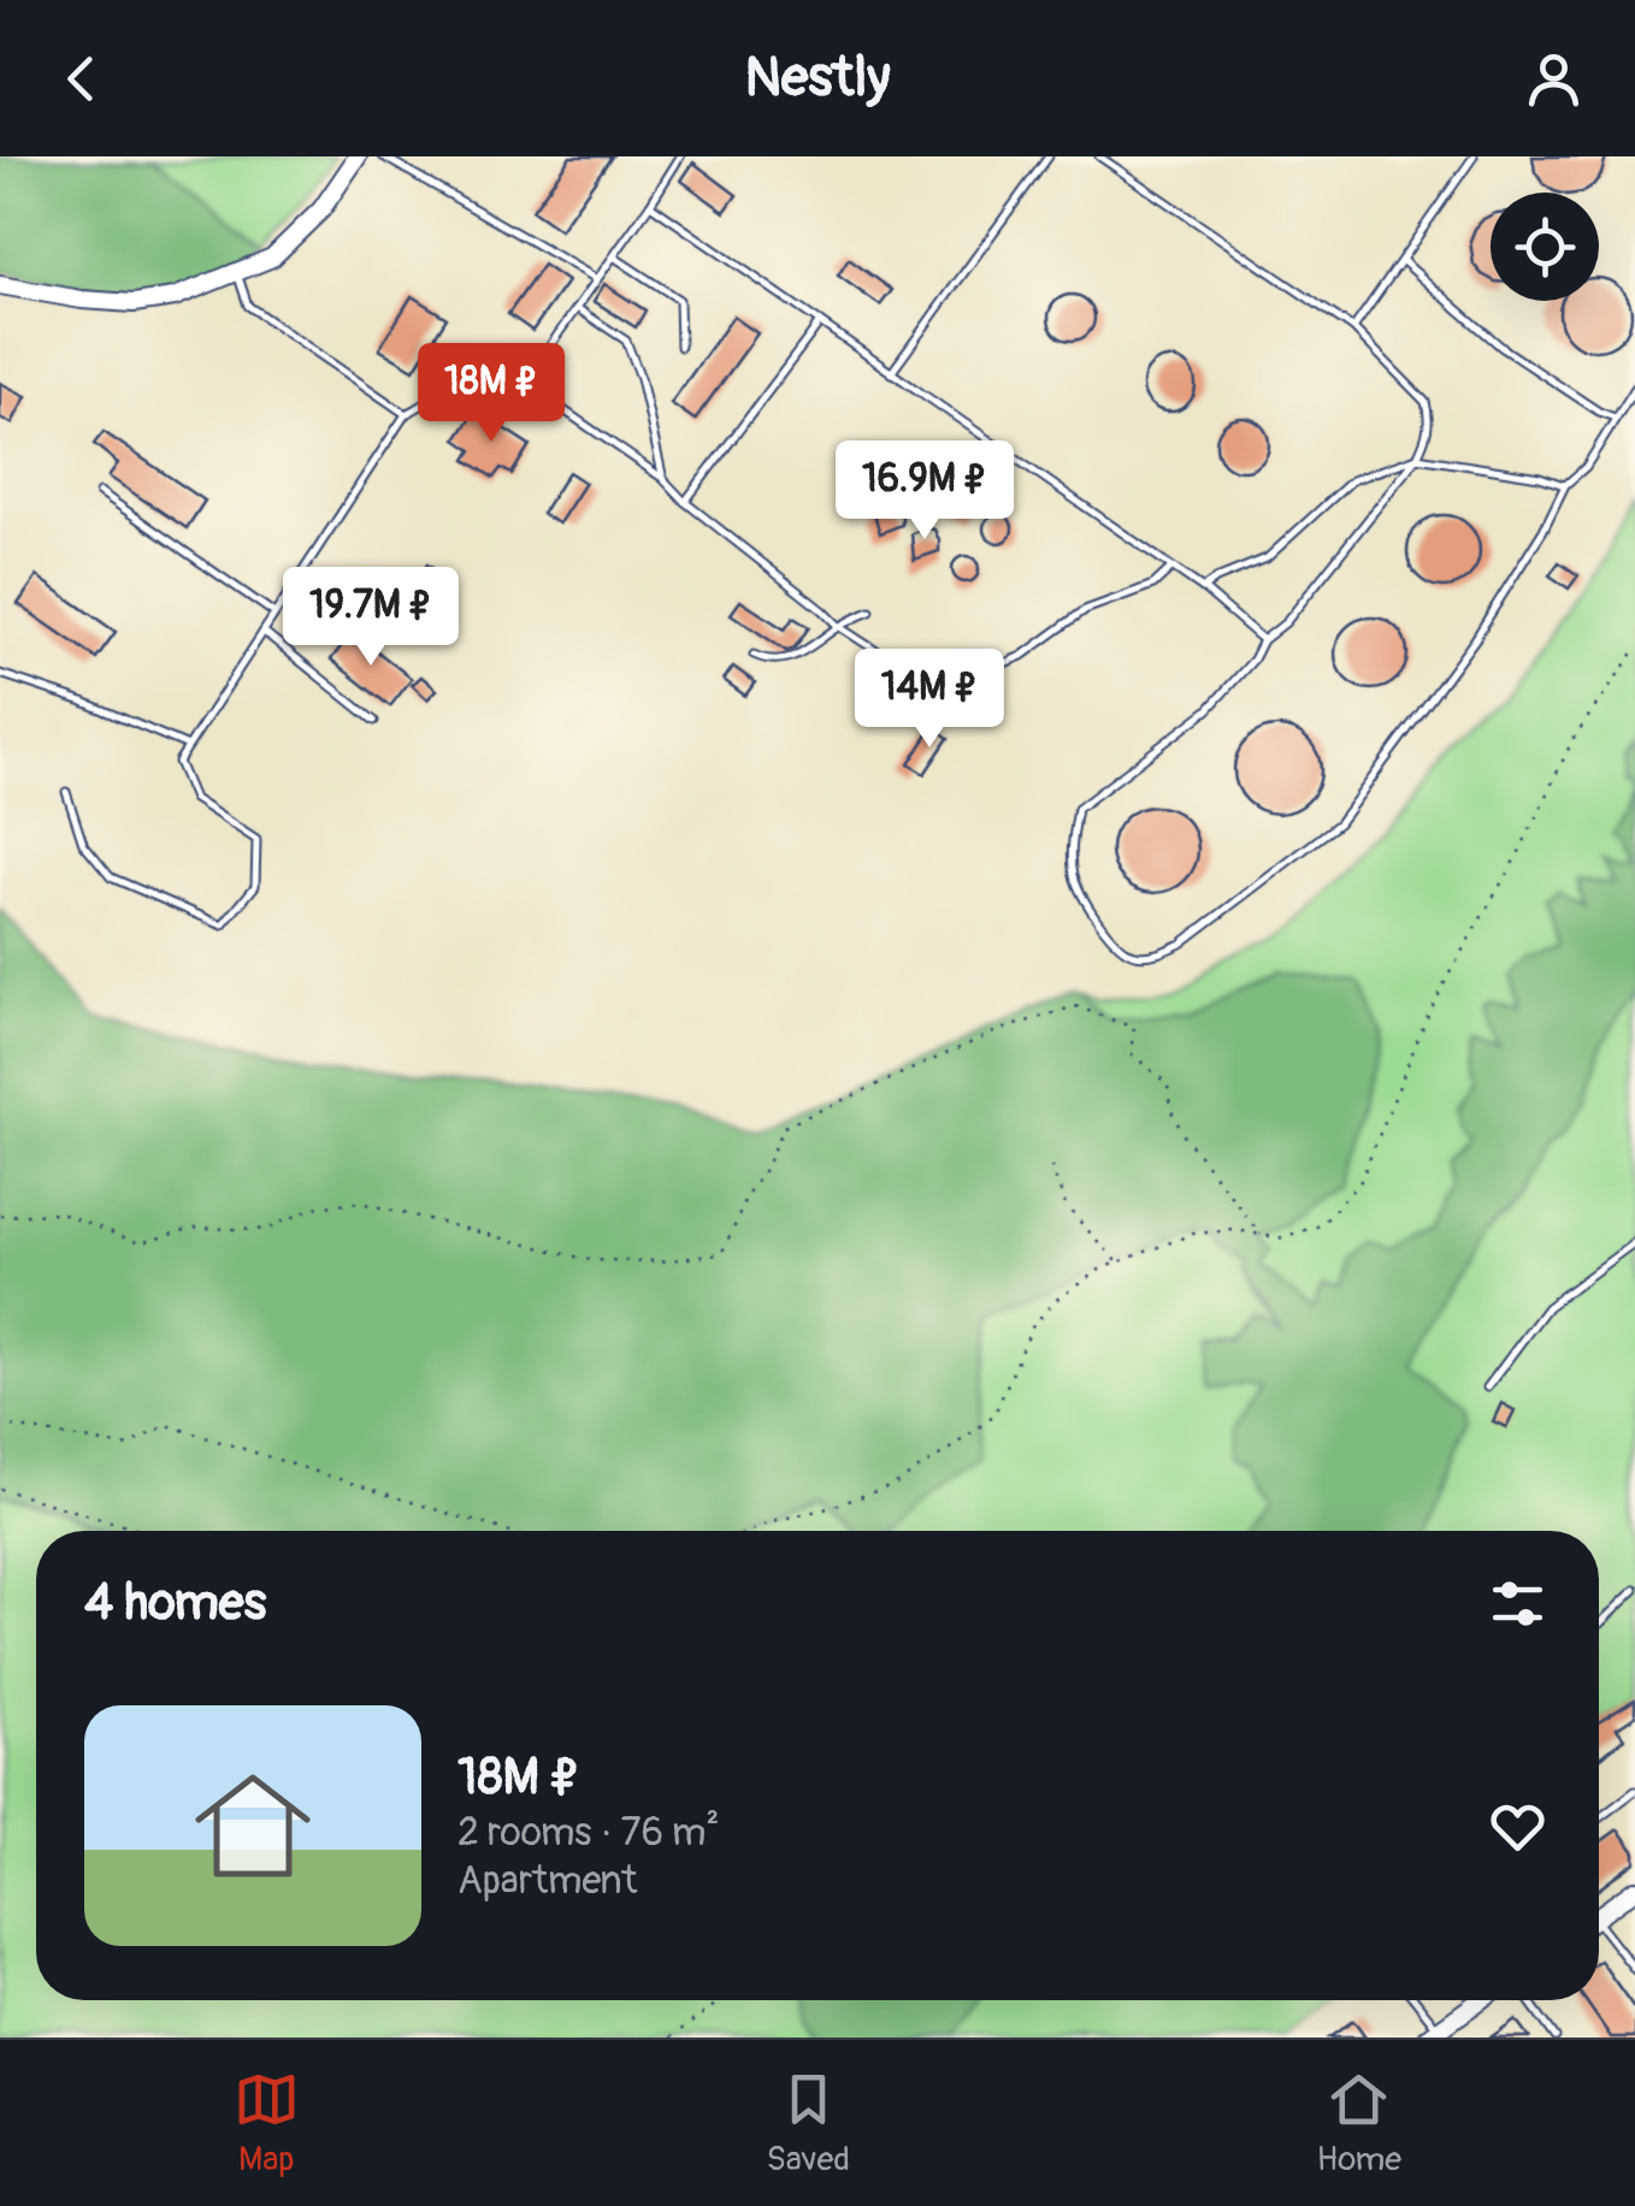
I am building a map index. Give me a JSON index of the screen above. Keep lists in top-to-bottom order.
{
  "page": {
    "header": "Nestly",
    "price": [
      "18M ₽",
      "16.9M ₽",
      "19.7M ₽",
      "14M ₽"
    ],
    "heading": "4 homes",
    "list": [
      {
        "name": "18M ₽",
        "note": "2 rooms · 76 m² · Apartment"
      }
    ],
    "tabs": ["Map", "Saved", "Home"]
  }
}
